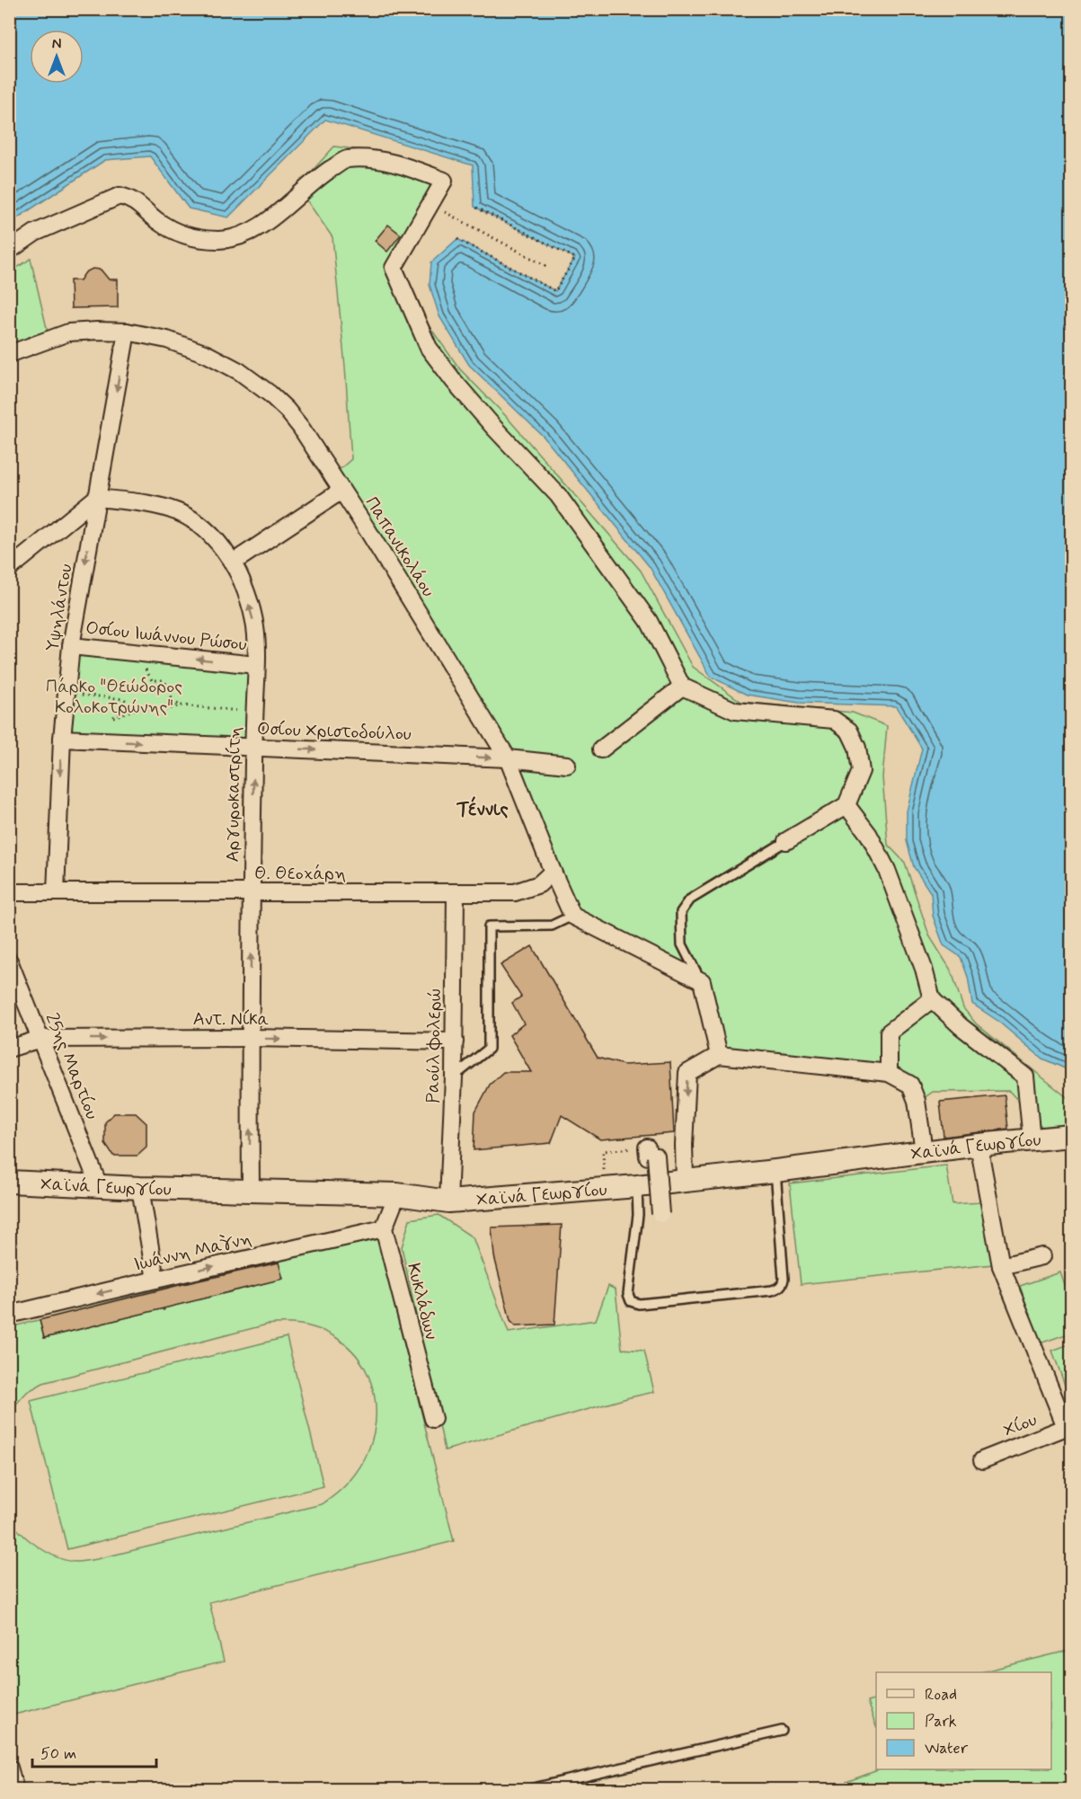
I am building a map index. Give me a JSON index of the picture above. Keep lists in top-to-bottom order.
{
  "streets": {
    "main road": ["Χαϊνά Γεωργίου"],
    "street": [
      "Παπανικολάου",
      "Υψηλάντου",
      "Οσίου Ιωάννου Ρώσου",
      "Οσίου Χριστοδούλου",
      "Αργυροκαστρίτη",
      "Θ. Θεοχάρη",
      "Αντ. Νίκα",
      "Ραούλ Φολερώ",
      "25ης Μαρτίου",
      "Ιωάννη Μὰγνη",
      "Κυκλάδων",
      "Χίου"
    ]
  },
  "crossings": [
    ["Παπανικολάου", "Υψηλάντου"],
    ["Παπανικολάου", "Οσίου Χριστοδούλου"],
    ["Παπανικολάου", "Θ. Θεοχάρη"],
    ["Υψηλάντου", "Οσίου Ιωάννου Ρώσου"],
    ["Υψηλάντου", "Οσίου Χριστοδούλου"],
    ["Υψηλάντου", "Αργυροκαστρίτη"],
    ["Υψηλάντου", "Θ. Θεοχάρη"],
    ["Οσίου Ιωάννου Ρώσου", "Αργυροκαστρίτη"],
    ["Οσίου Χριστοδούλου", "Αργυροκαστρίτη"],
    ["Αργυροκαστρίτη", "Θ. Θεοχάρη"],
    ["Αργυροκαστρίτη", "Αντ. Νίκα"],
    ["Αργυροκαστρίτη", "Χαϊνά Γεωργίου"],
    ["Θ. Θεοχάρη", "Ραούλ Φολερώ"],
    ["Αντ. Νίκα", "Ραούλ Φολερώ"],
    ["Αντ. Νίκα", "25ης Μαρτίου"],
    ["Ραούλ Φολερώ", "Χαϊνά Γεωργίου"],
    ["25ης Μαρτίου", "Χαϊνά Γεωργίου"],
    ["Ιωάννη Μὰγνη", "Κυκλάδων"]
  ],
  "one_way": [
    "Υψηλάντου",
    "Οσίου Ιωάννου Ρώσου",
    "Οσίου Χριστοδούλου",
    "Αργυροκαστρίτη",
    "Αντ. Νίκα"
  ],
  "districts": ["Τέννις"],
  "parks": ["Πάρκο \"Θεώδορος Κολοκοτρώνης\""],
  "legend": ["Road", "Park", "Water"],
  "scale_bar": "50 m",
  "north": "top"
}
